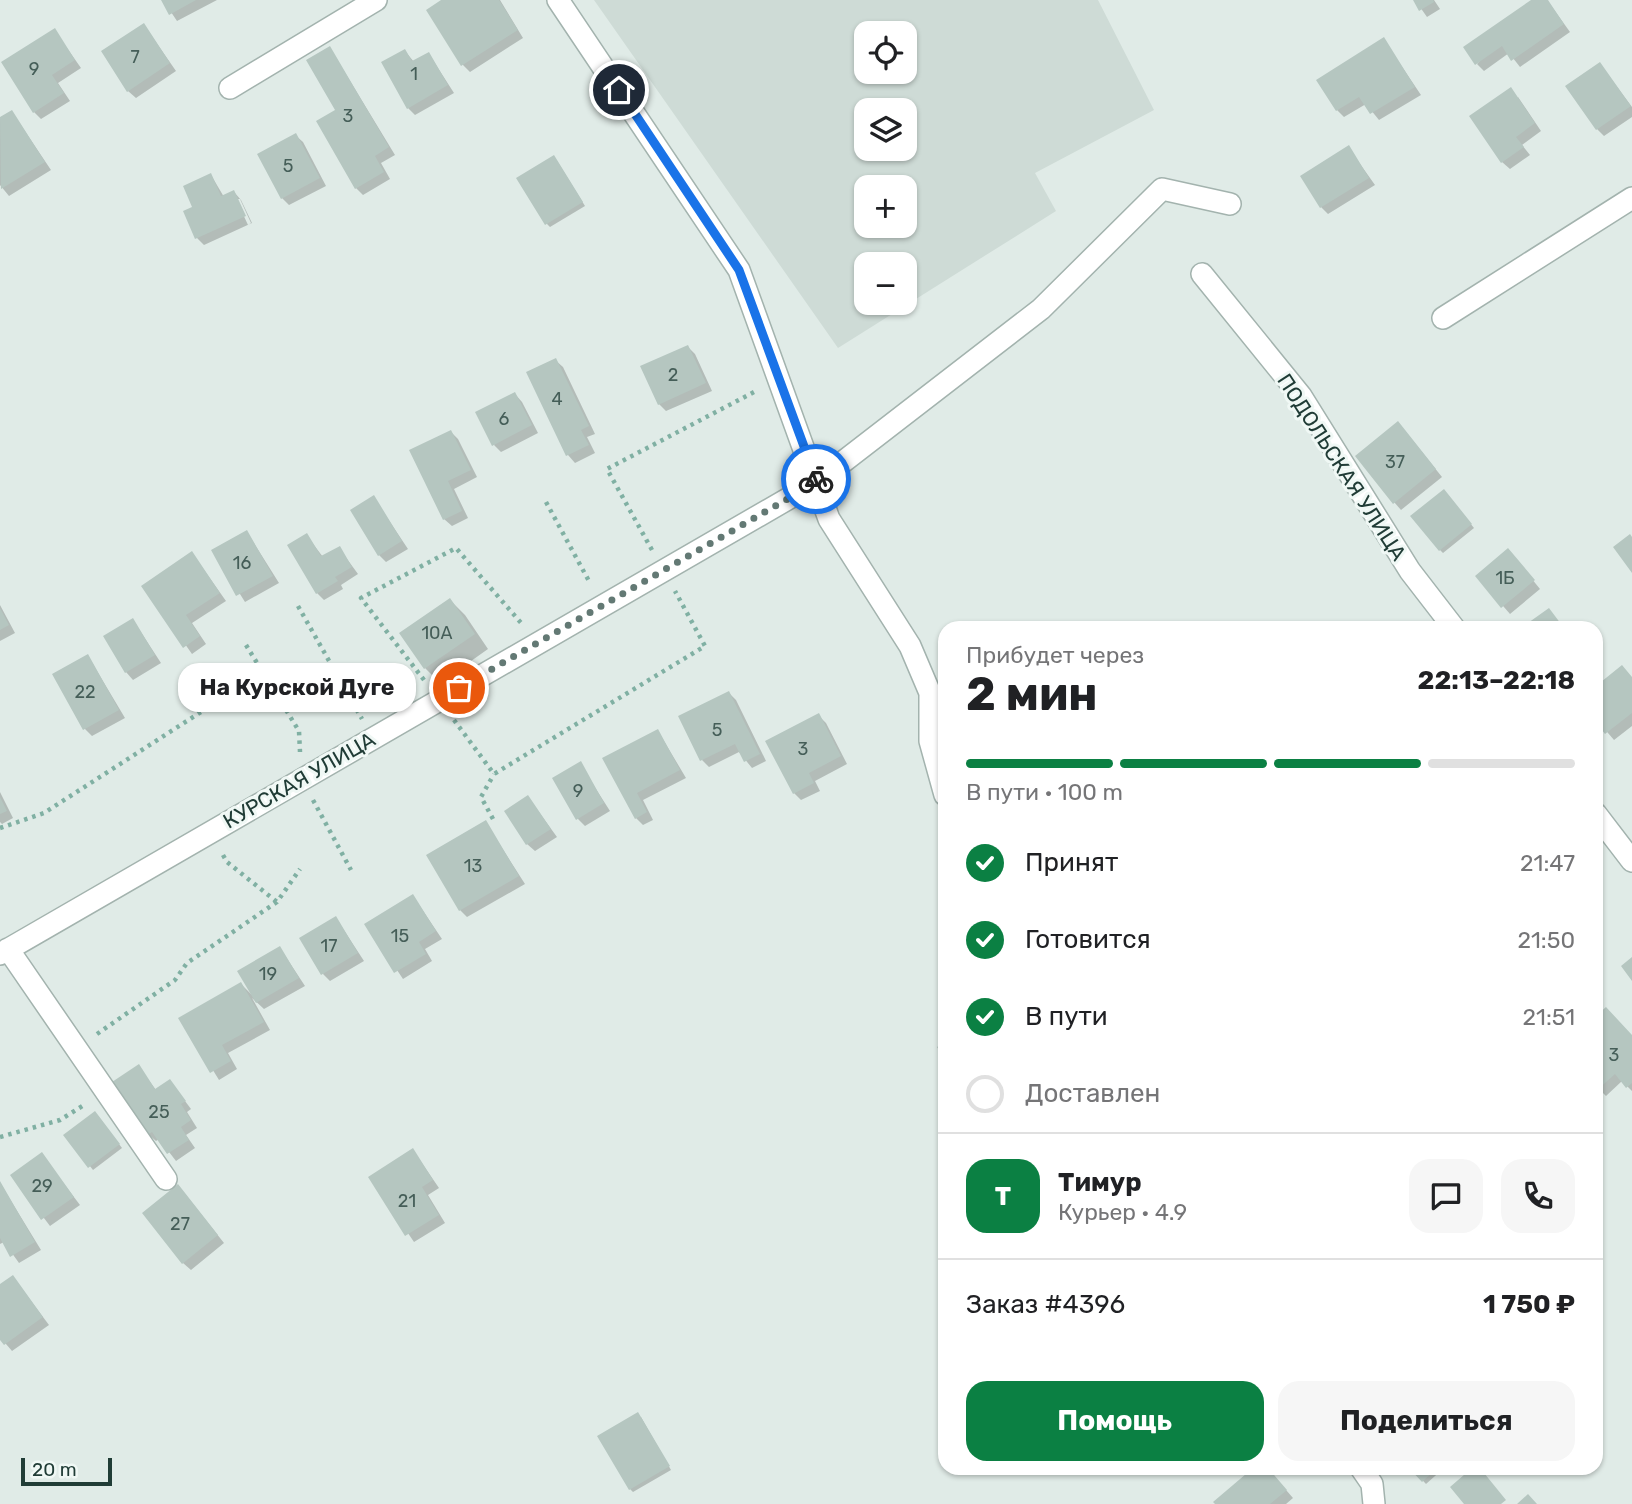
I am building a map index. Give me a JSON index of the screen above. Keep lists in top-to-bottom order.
{
  "streets": {
    "street": ["ПОДОЛЬСКАЯ УЛИЦА", "КУРСКАЯ УЛИЦА"]
  },
  "places": ["На Курской Дуге"],
  "house_numbers": [
    "7",
    "9",
    "1",
    "3",
    "5",
    "2",
    "4",
    "6",
    "37",
    "16",
    "1Б",
    "10А",
    "22",
    "5",
    "3",
    "9",
    "13",
    "15",
    "17",
    "19",
    "3",
    "25",
    "29",
    "21",
    "27"
  ],
  "scale_bar": "20 m",
  "page": {
    "map_buttons": ["+", "−"],
    "heading": ["2 мин", "Прибудет через", "22:13–22:18"],
    "panel": [
      "Тимур",
      "Курьер · 4.9",
      "Заказ #4396",
      "1 750 ₽"
    ],
    "bubble": "На Курской Дуге",
    "bar": "В пути · 100 m",
    "list": [
      ["Принят", "21:47"],
      ["Готовится", "21:50"],
      ["В пути", "21:51"],
      "Доставлен"
    ],
    "round": "Т",
    "buttons": ["Помощь", "Поделиться"],
    "scale": "20 m"
  }
}
